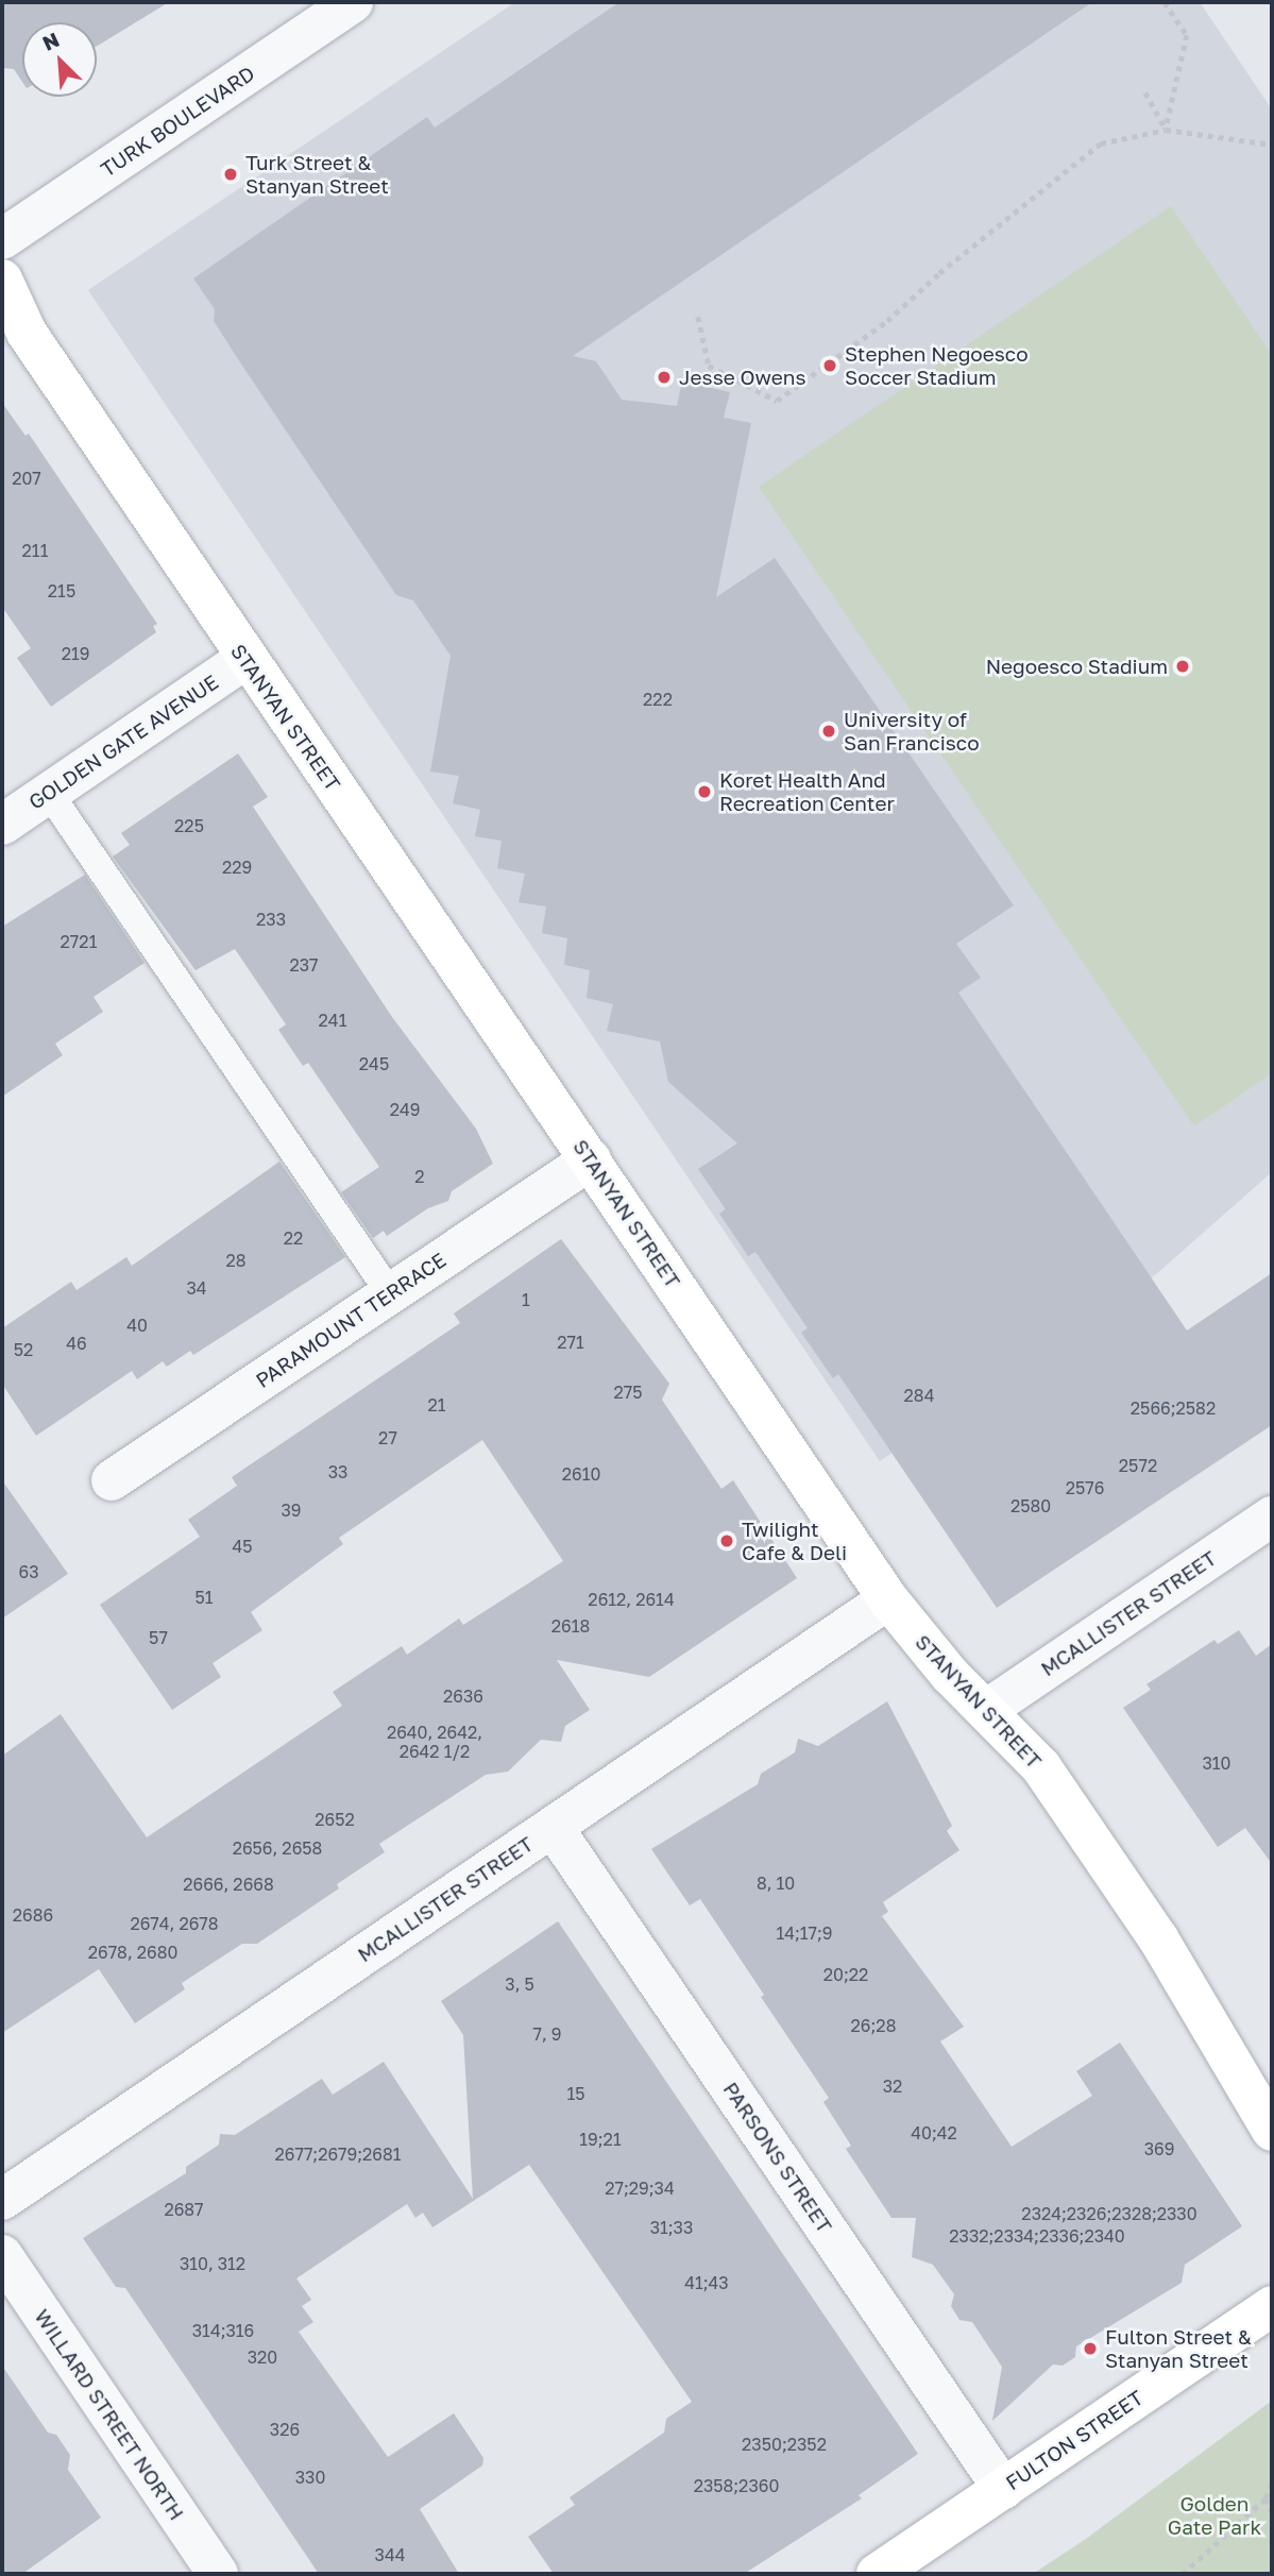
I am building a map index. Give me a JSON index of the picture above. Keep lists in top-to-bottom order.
{
  "streets": {
    "main road": ["STANYAN STREET", "FULTON STREET"],
    "street": [
      "TURK BOULEVARD",
      "GOLDEN GATE AVENUE",
      "PARAMOUNT TERRACE",
      "MCALLISTER STREET",
      "PARSONS STREET",
      "WILLARD STREET NORTH"
    ]
  },
  "crossings": [
    ["STANYAN STREET", "GOLDEN GATE AVENUE"],
    ["STANYAN STREET", "PARAMOUNT TERRACE"],
    ["STANYAN STREET", "MCALLISTER STREET"],
    ["MCALLISTER STREET", "PARSONS STREET"],
    ["PARSONS STREET", "FULTON STREET"]
  ],
  "parks": ["Golden Gate Park"],
  "places": [
    "Turk Street & Stanyan Street",
    "Stephen Negoesco Soccer Stadium",
    "Jesse Owens",
    "Negoesco Stadium",
    "University of San Francisco",
    "Koret Health And Recreation Center",
    "Twilight Cafe & Deli",
    "Fulton Street & Stanyan Street"
  ],
  "house_numbers": [
    "207",
    "211",
    "215",
    "219",
    "222",
    "225",
    "229",
    "233",
    "2721",
    "237",
    "241",
    "245",
    "249",
    "2",
    "22",
    "28",
    "34",
    "1",
    "40",
    "271",
    "46",
    "52",
    "275",
    "284",
    "21",
    "2566;2582",
    "27",
    "2572",
    "33",
    "2610",
    "2576",
    "2580",
    "39",
    "45",
    "63",
    "51",
    "2612, 2614",
    "2618",
    "57",
    "2636",
    "2640, 2642, 2642 1/2",
    "310",
    "2652",
    "2656, 2658",
    "8, 10",
    "2666, 2668",
    "2686",
    "2674, 2678",
    "14;17;9",
    "2678, 2680",
    "20;22",
    "3, 5",
    "26;28",
    "7, 9",
    "32",
    "15",
    "40;42",
    "19;21",
    "369",
    "2677;2679;2681",
    "27;29;34",
    "2687",
    "2324;2326;2328;2330",
    "31;33",
    "2332;2334;2336;2340",
    "310, 312",
    "41;43",
    "314;316",
    "320",
    "326",
    "2350;2352",
    "330",
    "2358;2360",
    "344"
  ],
  "north": "top left"
}
